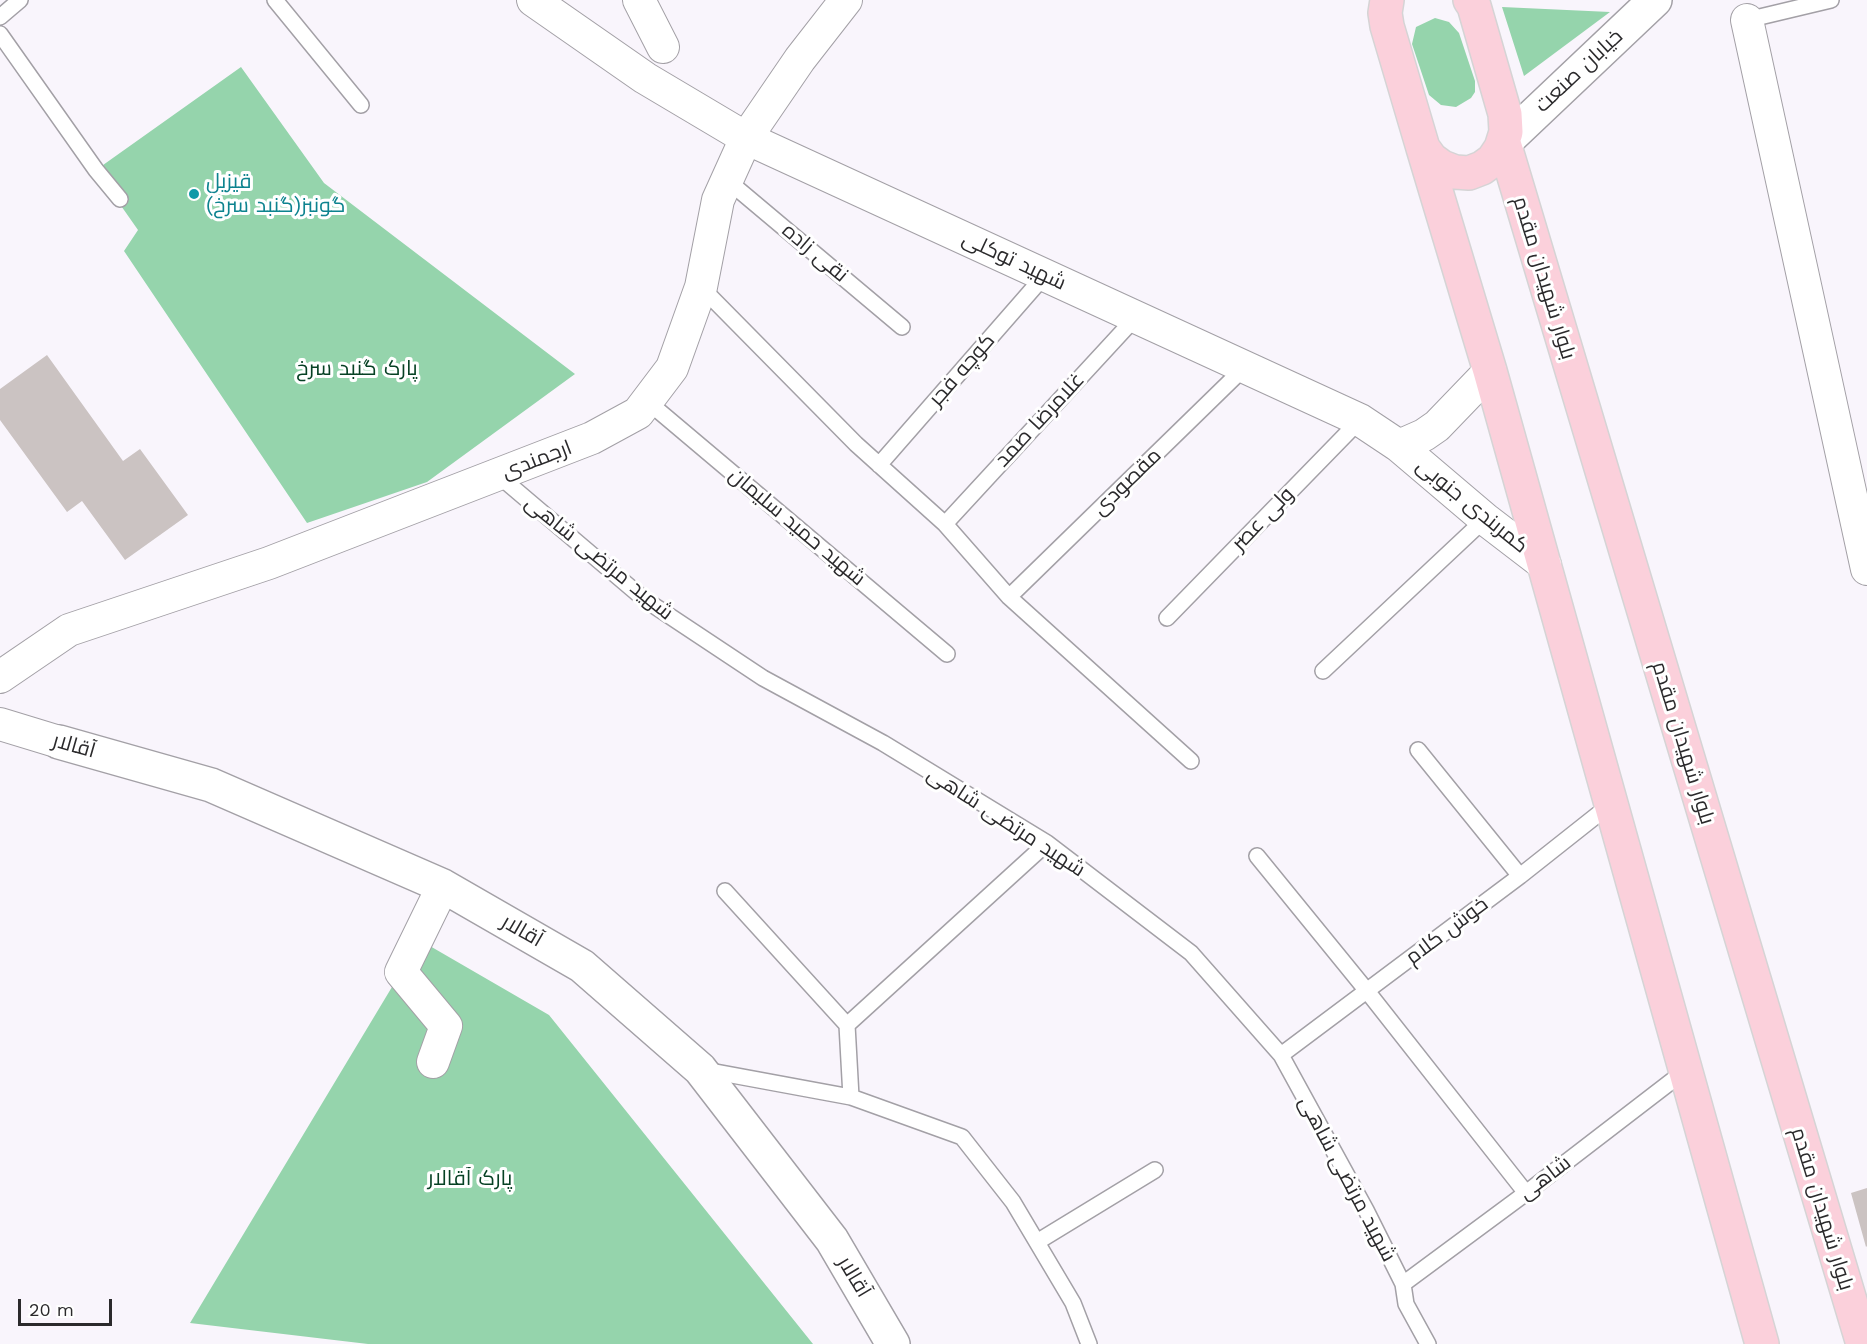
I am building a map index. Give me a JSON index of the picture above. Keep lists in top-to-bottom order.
{
  "streets": {
    "main road": ["بلوار شهیدان مقدم"],
    "street": [
      "خیابان صنعت",
      "شهید توکلی",
      "ارجمندی",
      "کمربندی جنوبی",
      "آقالار"
    ],
    "lane": [
      "نقی زاده",
      "كوچه فجر",
      "غلامرضا صمد",
      "مقصودی",
      "ولی عصر",
      "شهید حمید سلیمان",
      "شهید مرتضی شاهی",
      "خوش کلام",
      "شاهی"
    ]
  },
  "crossings": [
    ["خیابان صنعت", "بلوار شهیدان مقدم"],
    ["نقی زاده", "ارجمندی"],
    ["شهید توکلی", "كوچه فجر"],
    ["شهید توکلی", "غلامرضا صمد"],
    ["شهید توکلی", "ارجمندی"],
    ["شهید توکلی", "مقصودی"],
    ["شهید توکلی", "کمربندی جنوبی"],
    ["شهید توکلی", "ولی عصر"],
    ["ارجمندی", "شهید حمید سلیمان"],
    ["ارجمندی", "شهید مرتضی شاهی"],
    ["شهید مرتضی شاهی", "خوش کلام"],
    ["شهید مرتضی شاهی", "شاهی"]
  ],
  "parks": ["پارک گنبد سرخ", "پارک آقالار"],
  "places": ["قیزیل گونبز(گنبد سرخ)"],
  "scale_bar": "20 m"
}
